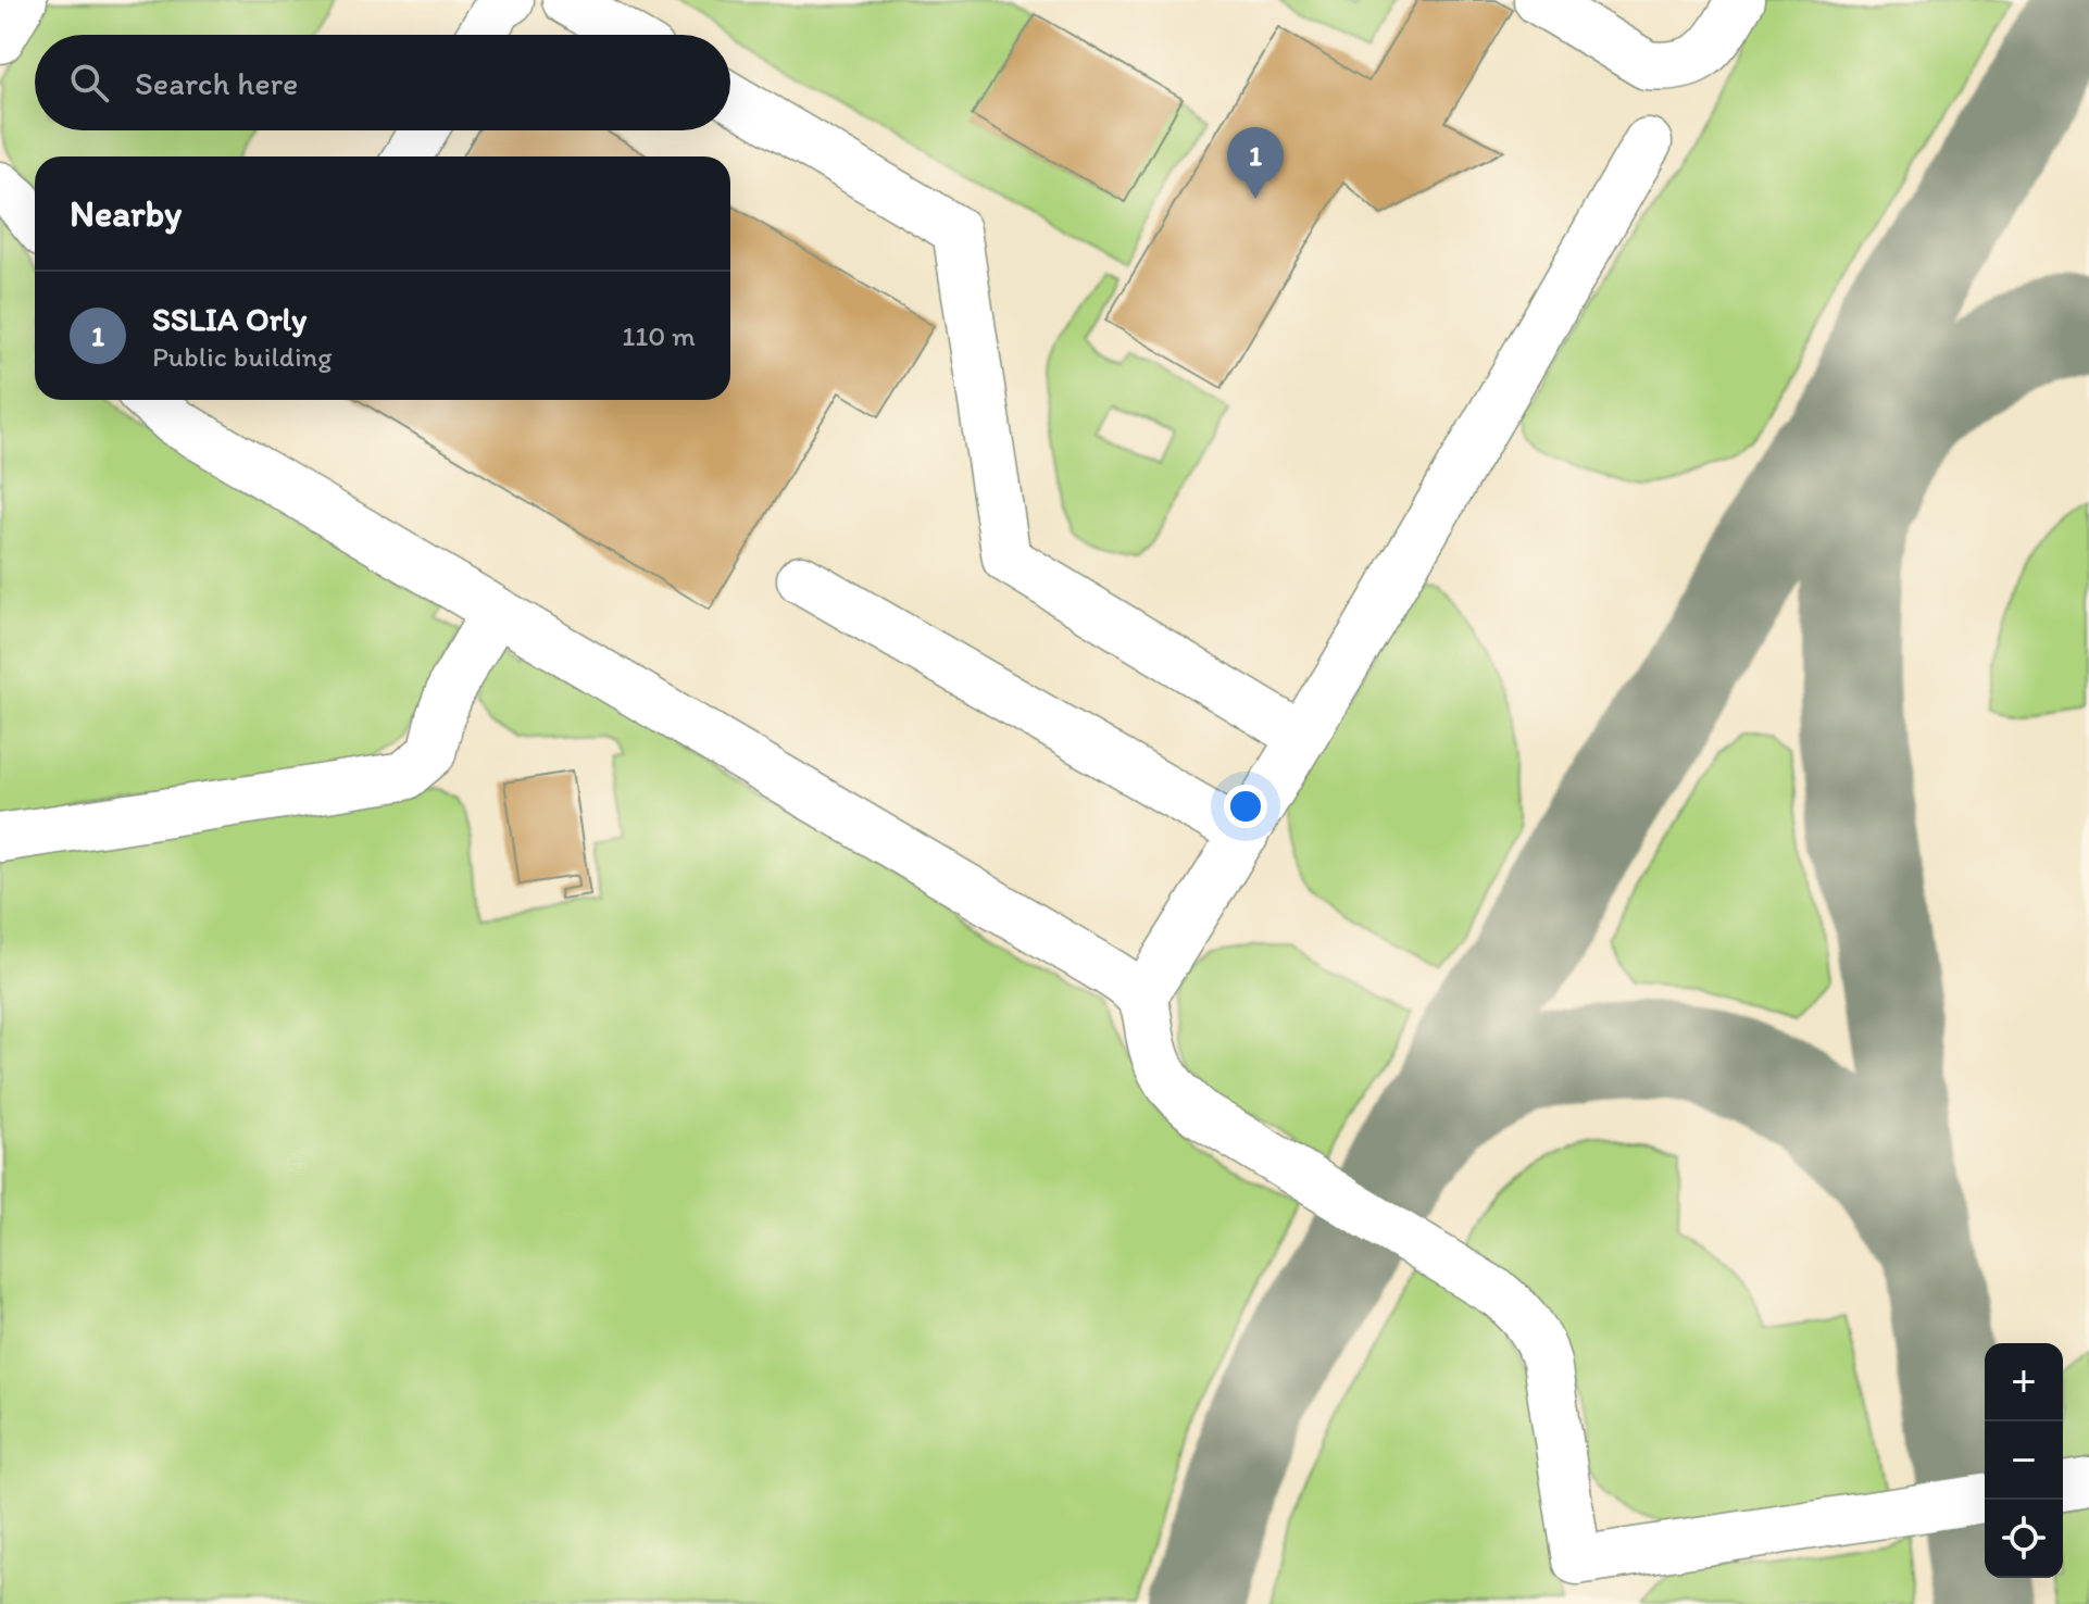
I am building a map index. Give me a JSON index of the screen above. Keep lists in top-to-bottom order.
{
  "page": {
    "search": "Search here",
    "pins": "1",
    "heading": "Nearby",
    "list": [
      {
        "mark": "1",
        "name": "SSLIA Orly",
        "note": "Public building",
        "value": "110 m"
      }
    ],
    "map_buttons": ["+", "−"]
  }
}
